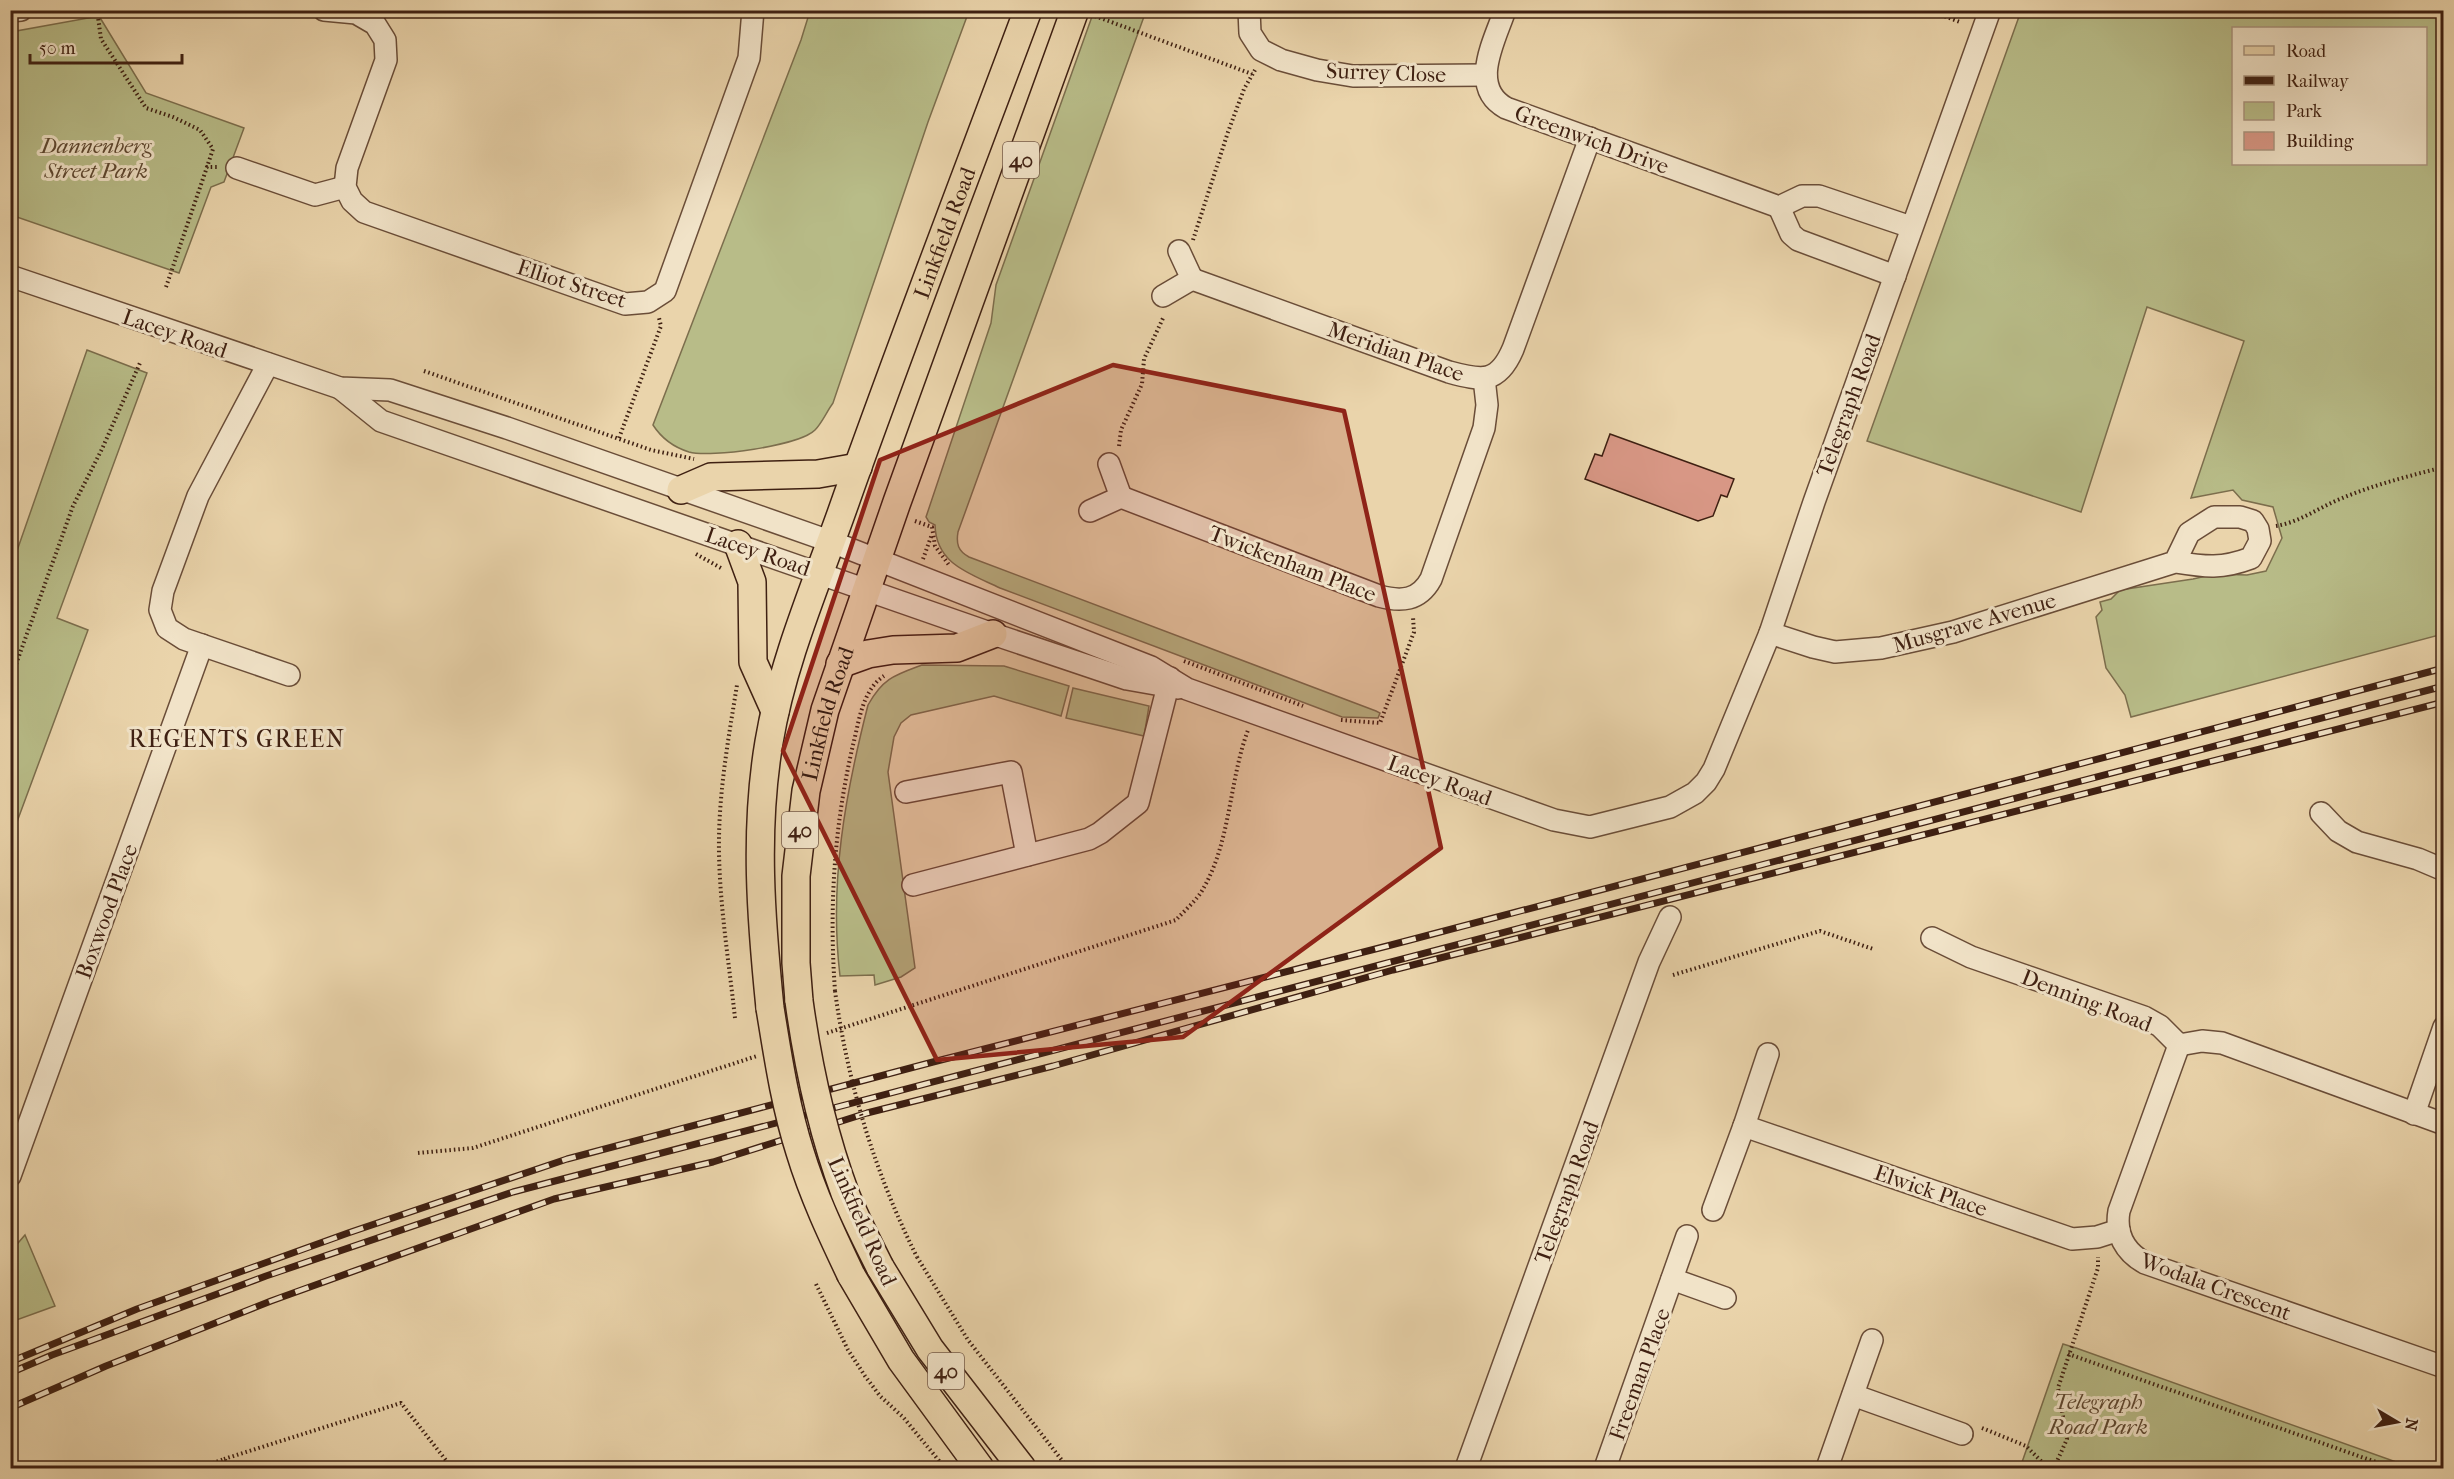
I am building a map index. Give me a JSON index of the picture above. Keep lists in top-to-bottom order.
{
  "streets": {
    "main road": ["40", "Linkfield Road"],
    "street": [
      "Surrey Close",
      "Greenwich Drive",
      "Elliot Street",
      "Lacey Road",
      "Meridian Place",
      "Telegraph Road",
      "Twickenham Place",
      "Musgrave Avenue",
      "Boxwood Place",
      "Denning Road",
      "Elwick Place",
      "Wodala Crescent",
      "Freeman Place"
    ]
  },
  "crossings": [
    ["Surrey Close", "Greenwich Drive"],
    ["Greenwich Drive", "Meridian Place"],
    ["Linkfield Road", "Lacey Road"],
    ["Lacey Road", "Telegraph Road"],
    ["Meridian Place", "Twickenham Place"],
    ["Telegraph Road", "Musgrave Avenue"],
    ["Denning Road", "Wodala Crescent"],
    ["Elwick Place", "Wodala Crescent"]
  ],
  "districts": ["REGENTS GREEN"],
  "parks": ["Dannenberg Street Park", "Telegraph Road Park"],
  "legend": [
    "Road",
    "Railway",
    "Park",
    "Building"
  ],
  "scale_bar": "50 m",
  "north": "right"
}
